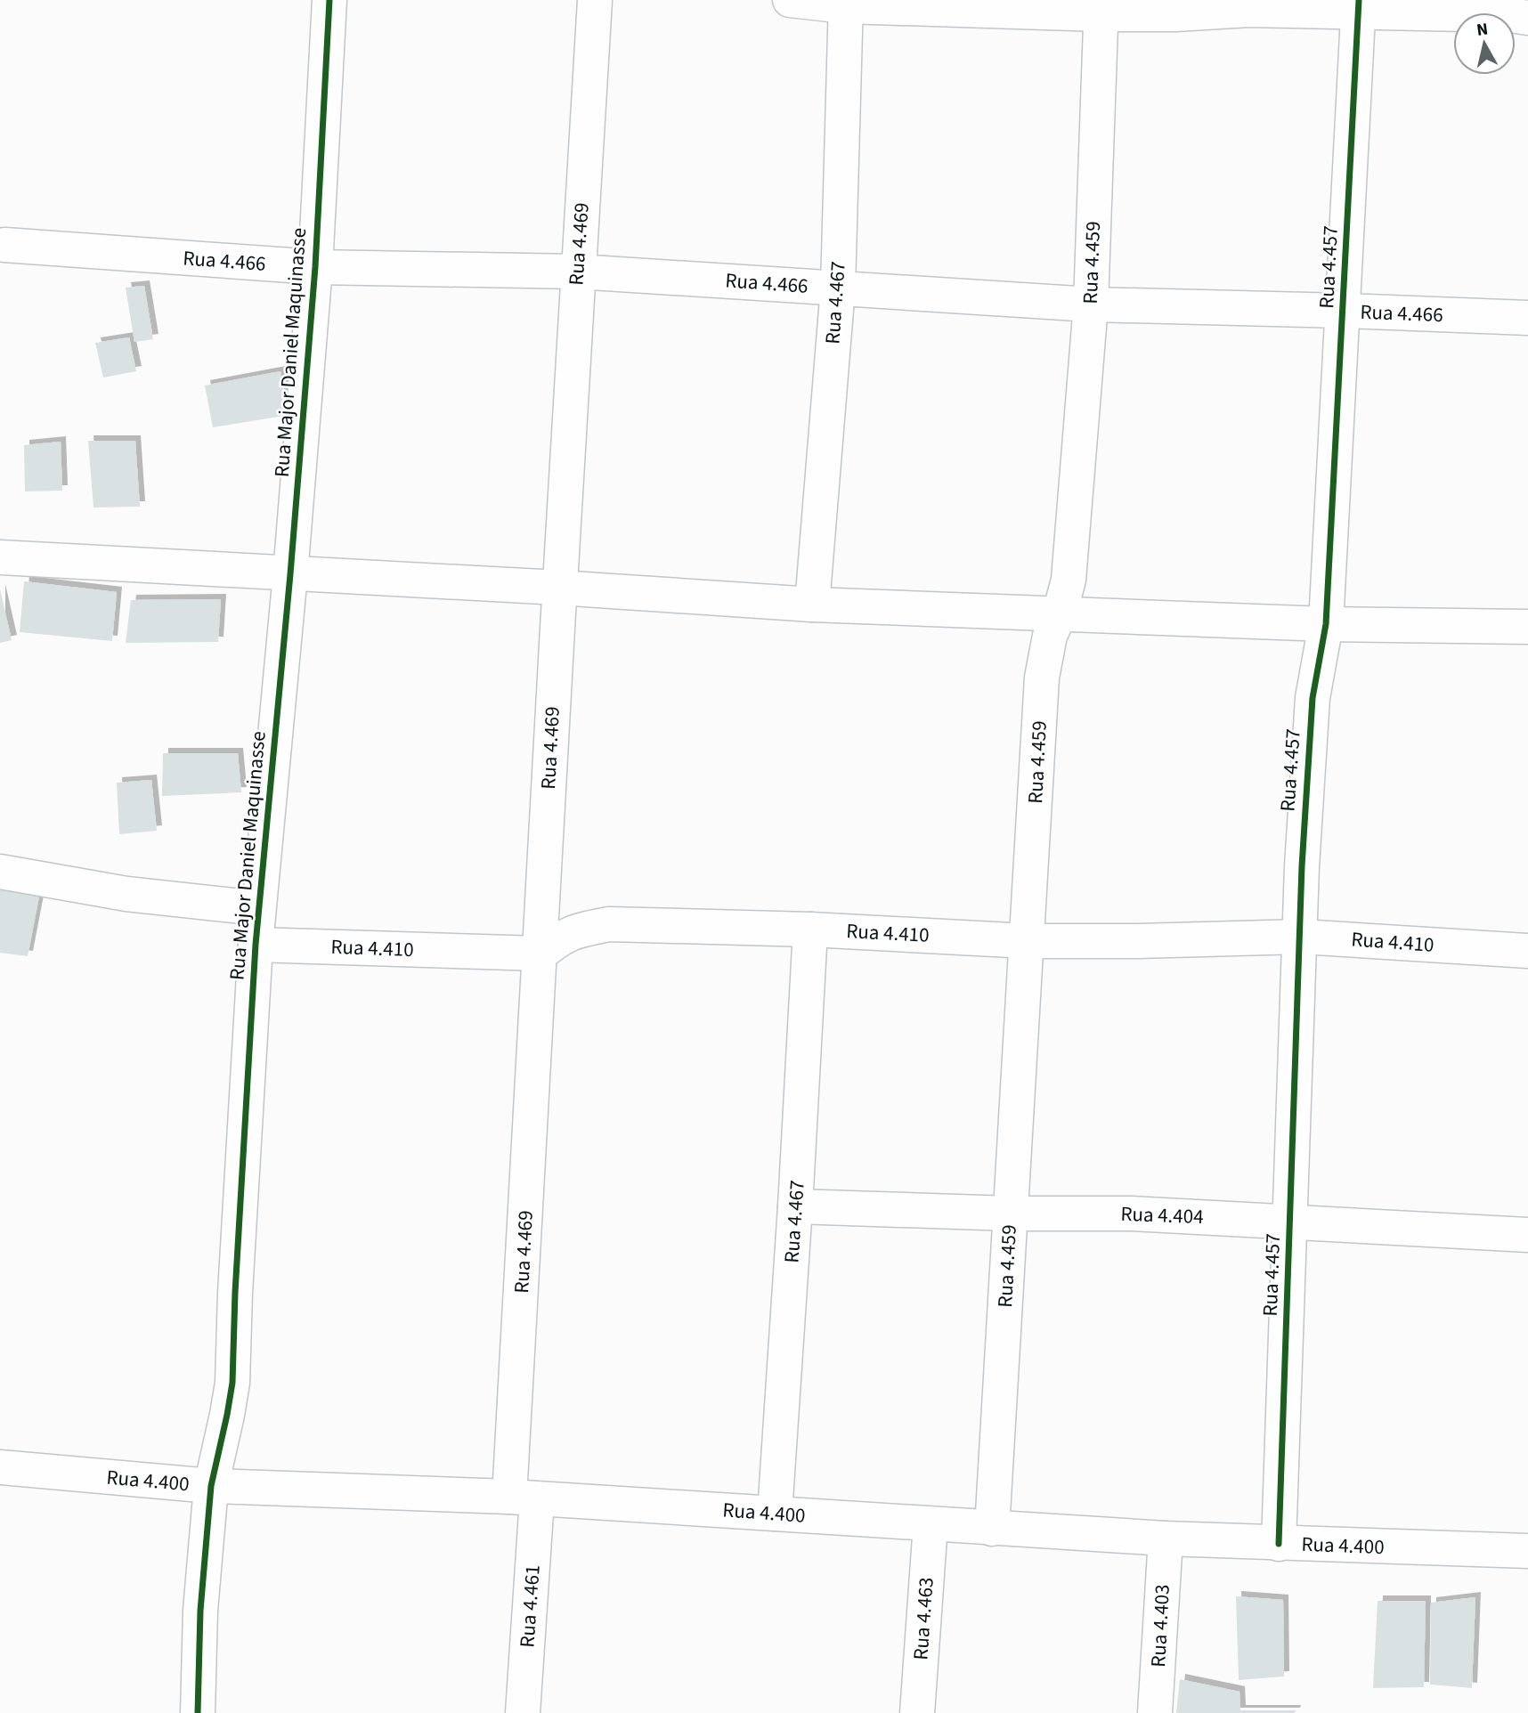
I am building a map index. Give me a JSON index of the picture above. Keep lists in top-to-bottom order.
{
  "streets": {
    "street": [
      "Rua 4.469",
      "Rua 4.466",
      "Rua 4.459",
      "Rua 4.457",
      "Rua 4.467",
      "Rua Major Daniel Maquinasse",
      "Rua 4.410",
      "Rua 4.404",
      "Rua 4.400",
      "Rua 4.461",
      "Rua 4.463",
      "Rua 4.403"
    ]
  },
  "crossings": [
    ["Rua 4.469", "Rua 4.466"],
    ["Rua 4.469", "Rua 4.410"],
    ["Rua 4.469", "Rua 4.400"],
    ["Rua 4.469", "Rua 4.461"],
    ["Rua 4.466", "Rua 4.459"],
    ["Rua 4.466", "Rua 4.457"],
    ["Rua 4.466", "Rua 4.467"],
    ["Rua 4.466", "Rua Major Daniel Maquinasse"],
    ["Rua 4.459", "Rua 4.410"],
    ["Rua 4.459", "Rua 4.404"],
    ["Rua 4.459", "Rua 4.400"],
    ["Rua 4.457", "Rua 4.410"],
    ["Rua 4.457", "Rua 4.404"],
    ["Rua 4.457", "Rua 4.400"],
    ["Rua 4.467", "Rua 4.410"],
    ["Rua 4.467", "Rua 4.404"],
    ["Rua 4.467", "Rua 4.400"],
    ["Rua Major Daniel Maquinasse", "Rua 4.410"],
    ["Rua Major Daniel Maquinasse", "Rua 4.400"],
    ["Rua 4.400", "Rua 4.461"],
    ["Rua 4.400", "Rua 4.463"],
    ["Rua 4.400", "Rua 4.403"]
  ],
  "north": "top"
}
